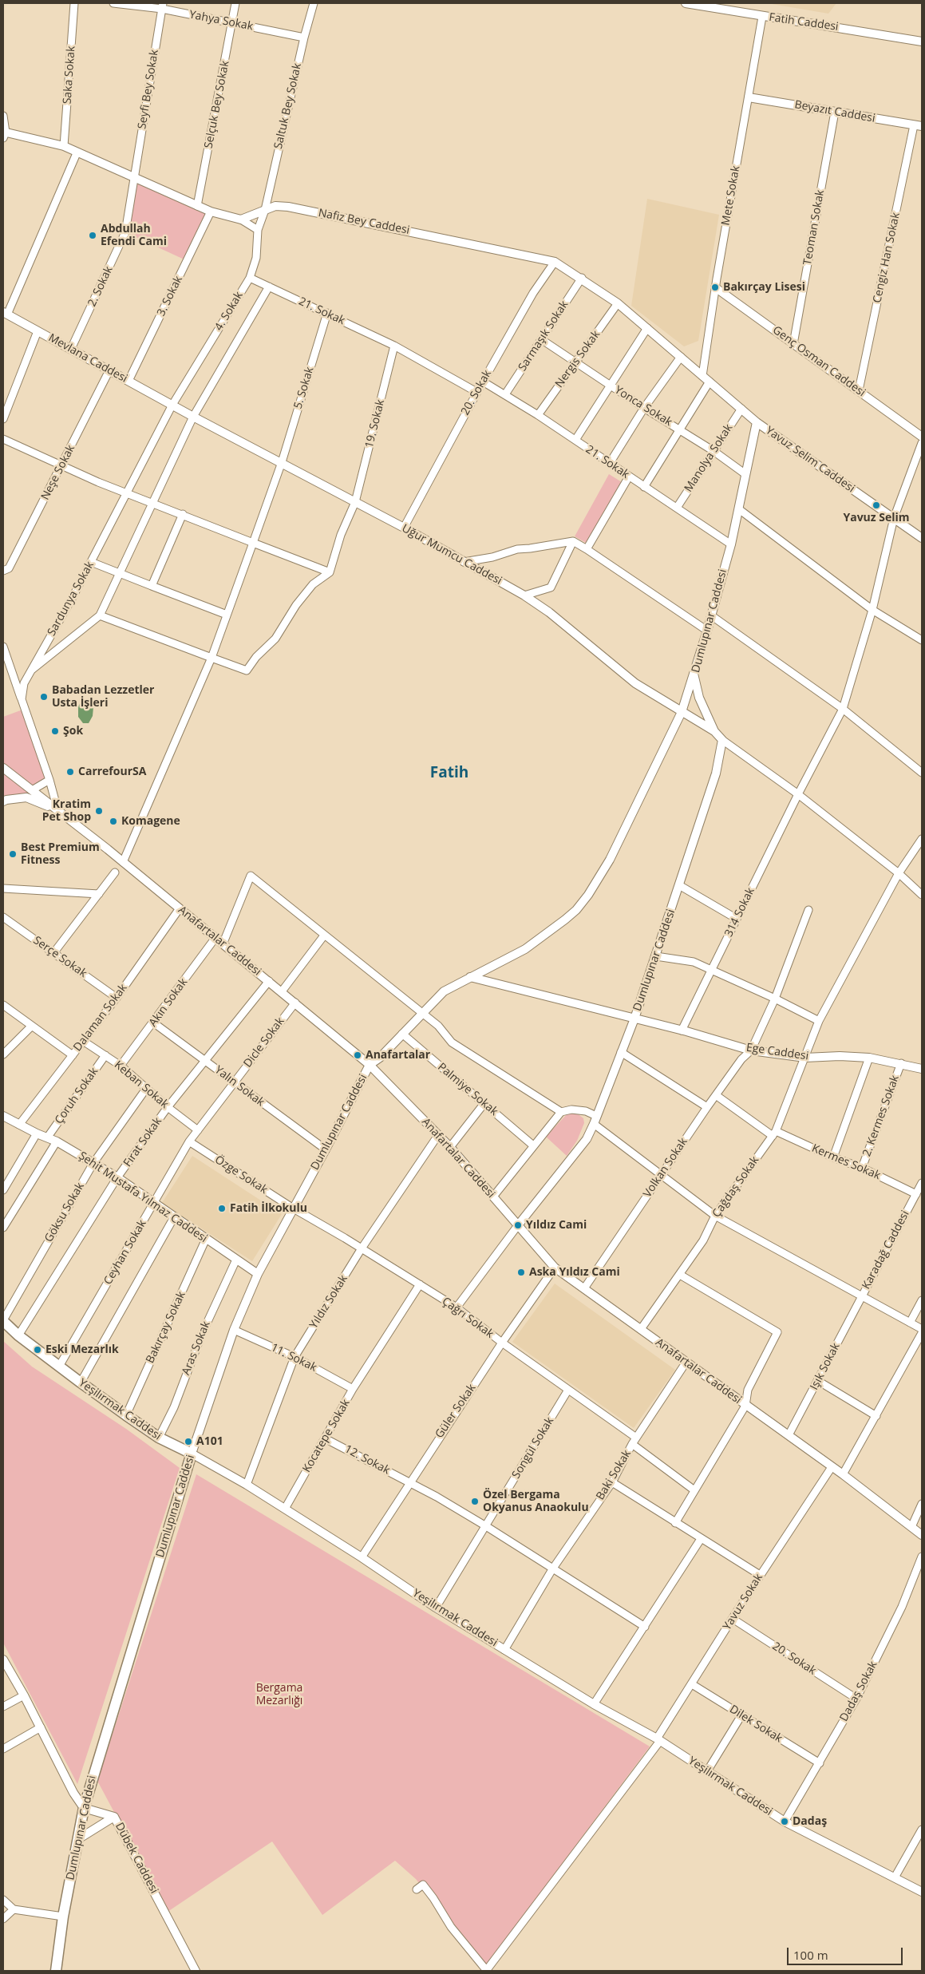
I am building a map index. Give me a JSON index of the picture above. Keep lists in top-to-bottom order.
{
  "streets": {
    "main road": ["Dumlupınar Caddesi", "Yeşilırmak Caddesi"],
    "street": [
      "Yahya Sokak",
      "Fatih Caddesi",
      "Saka Sokak",
      "Seyfi Bey Sokak",
      "Selçuk Bey Sokak",
      "Saltuk Bey Sokak",
      "Beyazıt Caddesi",
      "Mete Sokak",
      "Nafiz Bey Caddesi",
      "Teoman Sokak",
      "Cengiz Han Sokak",
      "2. Sokak",
      "3. Sokak",
      "4. Sokak",
      "21. Sokak",
      "Sarmaşık Sokak",
      "Mevlana Caddesi",
      "Nergis Sokak",
      "Genç Osman Caddesi",
      "5. Sokak",
      "20. Sokak",
      "Yonca Sokak",
      "19. Sokak",
      "Manolya Sokak",
      "Yavuz Selim Caddesi",
      "Neşe Sokak",
      "Uğur Mumcu Caddesi",
      "Sardunya Sokak",
      "314 Sokak",
      "Anafartalar Caddesi",
      "Serçe Sokak",
      "Akın Sokak",
      "Dalaman Sokak",
      "Dicle Sokak",
      "Ege Caddesi",
      "Keban Sokak",
      "Yalın Sokak",
      "Palmiye Sokak",
      "Çoruh Sokak",
      "2. Kermes Sokak",
      "Fırat Sokak",
      "Kermes Sokak",
      "Volkan Sokak",
      "Özge Sokak",
      "Çağdaş Sokak",
      "Şehit Mustafa Yılmaz Caddesi",
      "Göksu Sokak",
      "Karadağ Caddesi",
      "Ceyhan Sokak",
      "Yıldız Sokak",
      "Çağrı Sokak",
      "Bakırçay Sokak",
      "Aras Sokak",
      "11. Sokak",
      "Işık Sokak",
      "Güler Sokak",
      "Kocatepe Sokak",
      "Songül Sokak",
      "12. Sokak",
      "Baki Sokak",
      "Yavuz Sokak",
      "Dadaş Sokak",
      "Dilek Sokak",
      "Dübek Caddesi"
    ]
  },
  "crossings": [
    ["Yahya Sokak", "Seyfi Bey Sokak"],
    ["Yahya Sokak", "Selçuk Bey Sokak"],
    ["Yahya Sokak", "Saltuk Bey Sokak"],
    ["Fatih Caddesi", "Mete Sokak"],
    ["Seyfi Bey Sokak", "2. Sokak"],
    ["Saltuk Bey Sokak", "Nafiz Bey Caddesi"],
    ["Saltuk Bey Sokak", "4. Sokak"],
    ["Beyazıt Caddesi", "Mete Sokak"],
    ["Beyazıt Caddesi", "Teoman Sokak"],
    ["Beyazıt Caddesi", "Cengiz Han Sokak"],
    ["Mete Sokak", "Nafiz Bey Caddesi"],
    ["Mete Sokak", "Genç Osman Caddesi"],
    ["Mete Sokak", "Yavuz Selim Caddesi"],
    ["Nafiz Bey Caddesi", "4. Sokak"],
    ["Nafiz Bey Caddesi", "Sarmaşık Sokak"],
    ["Nafiz Bey Caddesi", "Nergis Sokak"],
    ["Nafiz Bey Caddesi", "20. Sokak"],
    ["Nafiz Bey Caddesi", "Yavuz Selim Caddesi"],
    ["Teoman Sokak", "Genç Osman Caddesi"],
    ["Cengiz Han Sokak", "Genç Osman Caddesi"],
    ["2. Sokak", "Mevlana Caddesi"],
    ["3. Sokak", "Mevlana Caddesi"],
    ["4. Sokak", "21. Sokak"],
    ["4. Sokak", "Mevlana Caddesi"],
    ["4. Sokak", "Uğur Mumcu Caddesi"],
    ["4. Sokak", "Sardunya Sokak"],
    ["21. Sokak", "Sarmaşık Sokak"],
    ["21. Sokak", "Nergis Sokak"],
    ["21. Sokak", "5. Sokak"],
    ["21. Sokak", "20. Sokak"],
    ["21. Sokak", "19. Sokak"],
    ["21. Sokak", "Manolya Sokak"],
    ["21. Sokak", "Dumlupınar Caddesi"],
    ["Sarmaşık Sokak", "Yonca Sokak"],
    ["Mevlana Caddesi", "Neşe Sokak"],
    ["Mevlana Caddesi", "Uğur Mumcu Caddesi"],
    ["Mevlana Caddesi", "Sardunya Sokak"],
    ["Nergis Sokak", "Yonca Sokak"],
    ["5. Sokak", "Uğur Mumcu Caddesi"],
    ["5. Sokak", "Anafartalar Caddesi"],
    ["20. Sokak", "Uğur Mumcu Caddesi"],
    ["20. Sokak", "Yavuz Sokak"],
    ["20. Sokak", "Dadaş Sokak"],
    ["Yonca Sokak", "Manolya Sokak"],
    ["Yonca Sokak", "Dumlupınar Caddesi"],
    ["19. Sokak", "Uğur Mumcu Caddesi"],
    ["Manolya Sokak", "Yavuz Selim Caddesi"],
    ["Yavuz Selim Caddesi", "Dumlupınar Caddesi"],
    ["Yavuz Selim Caddesi", "314 Sokak"],
    ["Uğur Mumcu Caddesi", "Sardunya Sokak"],
    ["Uğur Mumcu Caddesi", "Dumlupınar Caddesi"],
    ["Dumlupınar Caddesi", "Anafartalar Caddesi"],
    ["Dumlupınar Caddesi", "Ege Caddesi"],
    ["Dumlupınar Caddesi", "Yalın Sokak"],
    ["Dumlupınar Caddesi", "Palmiye Sokak"],
    ["Dumlupınar Caddesi", "Özge Sokak"],
    ["Dumlupınar Caddesi", "Şehit Mustafa Yılmaz Caddesi"],
    ["Dumlupınar Caddesi", "Çağrı Sokak"],
    ["Dumlupınar Caddesi", "11. Sokak"],
    ["Dumlupınar Caddesi", "Yeşilırmak Caddesi"],
    ["Dumlupınar Caddesi", "Dübek Caddesi"],
    ["314 Sokak", "Ege Caddesi"],
    ["Anafartalar Caddesi", "Akın Sokak"],
    ["Anafartalar Caddesi", "Dalaman Sokak"],
    ["Anafartalar Caddesi", "Dicle Sokak"],
    ["Anafartalar Caddesi", "Fırat Sokak"],
    ["Anafartalar Caddesi", "Volkan Sokak"],
    ["Anafartalar Caddesi", "Çağdaş Sokak"],
    ["Anafartalar Caddesi", "Yıldız Sokak"],
    ["Anafartalar Caddesi", "Işık Sokak"],
    ["Anafartalar Caddesi", "Güler Sokak"],
    ["Anafartalar Caddesi", "Baki Sokak"],
    ["Anafartalar Caddesi", "Yavuz Sokak"],
    ["Serçe Sokak", "Dalaman Sokak"],
    ["Akın Sokak", "Keban Sokak"],
    ["Akın Sokak", "Yalın Sokak"],
    ["Dalaman Sokak", "Keban Sokak"],
    ["Dalaman Sokak", "Şehit Mustafa Yılmaz Caddesi"],
    ["Dicle Sokak", "Yalın Sokak"],
    ["Dicle Sokak", "Ceyhan Sokak"],
    ["Ege Caddesi", "2. Kermes Sokak"],
    ["Ege Caddesi", "Volkan Sokak"],
    ["Ege Caddesi", "Çağdaş Sokak"],
    ["Keban Sokak", "Çoruh Sokak"],
    ["Keban Sokak", "Fırat Sokak"],
    ["Keban Sokak", "Göksu Sokak"],
    ["Keban Sokak", "Ceyhan Sokak"],
    ["Yalın Sokak", "Fırat Sokak"],
    ["Yalın Sokak", "Ceyhan Sokak"],
    ["Çoruh Sokak", "Şehit Mustafa Yılmaz Caddesi"],
    ["2. Kermes Sokak", "Kermes Sokak"],
    ["Fırat Sokak", "Şehit Mustafa Yılmaz Caddesi"],
    ["Fırat Sokak", "Yeşilırmak Caddesi"],
    ["Kermes Sokak", "Volkan Sokak"],
    ["Kermes Sokak", "Çağdaş Sokak"],
    ["Kermes Sokak", "Karadağ Caddesi"],
    ["Özge Sokak", "Ceyhan Sokak"],
    ["Özge Sokak", "Çağrı Sokak"],
    ["Şehit Mustafa Yılmaz Caddesi", "Göksu Sokak"],
    ["Şehit Mustafa Yılmaz Caddesi", "Ceyhan Sokak"],
    ["Şehit Mustafa Yılmaz Caddesi", "Bakırçay Sokak"],
    ["Şehit Mustafa Yılmaz Caddesi", "Aras Sokak"],
    ["Göksu Sokak", "Yeşilırmak Caddesi"],
    ["Karadağ Caddesi", "Işık Sokak"],
    ["Ceyhan Sokak", "Yeşilırmak Caddesi"],
    ["Yıldız Sokak", "Çağrı Sokak"],
    ["Yıldız Sokak", "11. Sokak"],
    ["Yıldız Sokak", "Yeşilırmak Caddesi"],
    ["Çağrı Sokak", "Güler Sokak"],
    ["Çağrı Sokak", "Kocatepe Sokak"],
    ["Çağrı Sokak", "Songül Sokak"],
    ["Çağrı Sokak", "Baki Sokak"],
    ["Bakırçay Sokak", "Yeşilırmak Caddesi"],
    ["Aras Sokak", "Yeşilırmak Caddesi"],
    ["11. Sokak", "Kocatepe Sokak"],
    ["Yeşilırmak Caddesi", "Güler Sokak"],
    ["Yeşilırmak Caddesi", "Kocatepe Sokak"],
    ["Yeşilırmak Caddesi", "Songül Sokak"],
    ["Yeşilırmak Caddesi", "Baki Sokak"],
    ["Yeşilırmak Caddesi", "Yavuz Sokak"],
    ["Yeşilırmak Caddesi", "Dadaş Sokak"],
    ["Güler Sokak", "12. Sokak"],
    ["Kocatepe Sokak", "12. Sokak"],
    ["Songül Sokak", "12. Sokak"],
    ["12. Sokak", "Baki Sokak"],
    ["Yavuz Sokak", "Dilek Sokak"],
    ["Dadaş Sokak", "Dilek Sokak"]
  ],
  "districts": ["Fatih"],
  "parks": ["Bergama Mezarlığı"],
  "places": [
    "Abdullah Efendi Cami",
    "Bakırçay Lisesi",
    "Yavuz Selim",
    "Babadan Lezzetler Usta İşleri",
    "Şok",
    "CarrefourSA",
    "Kratim Pet Shop",
    "Komagene",
    "Best Premium Fitness",
    "Anafartalar",
    "Fatih İlkokulu",
    "Yıldız Cami",
    "Aska Yıldız Cami",
    "Eski Mezarlık",
    "A101",
    "Özel Bergama Okyanus Anaokulu",
    "Dadaş"
  ],
  "scale_bar": "100 m"
}
